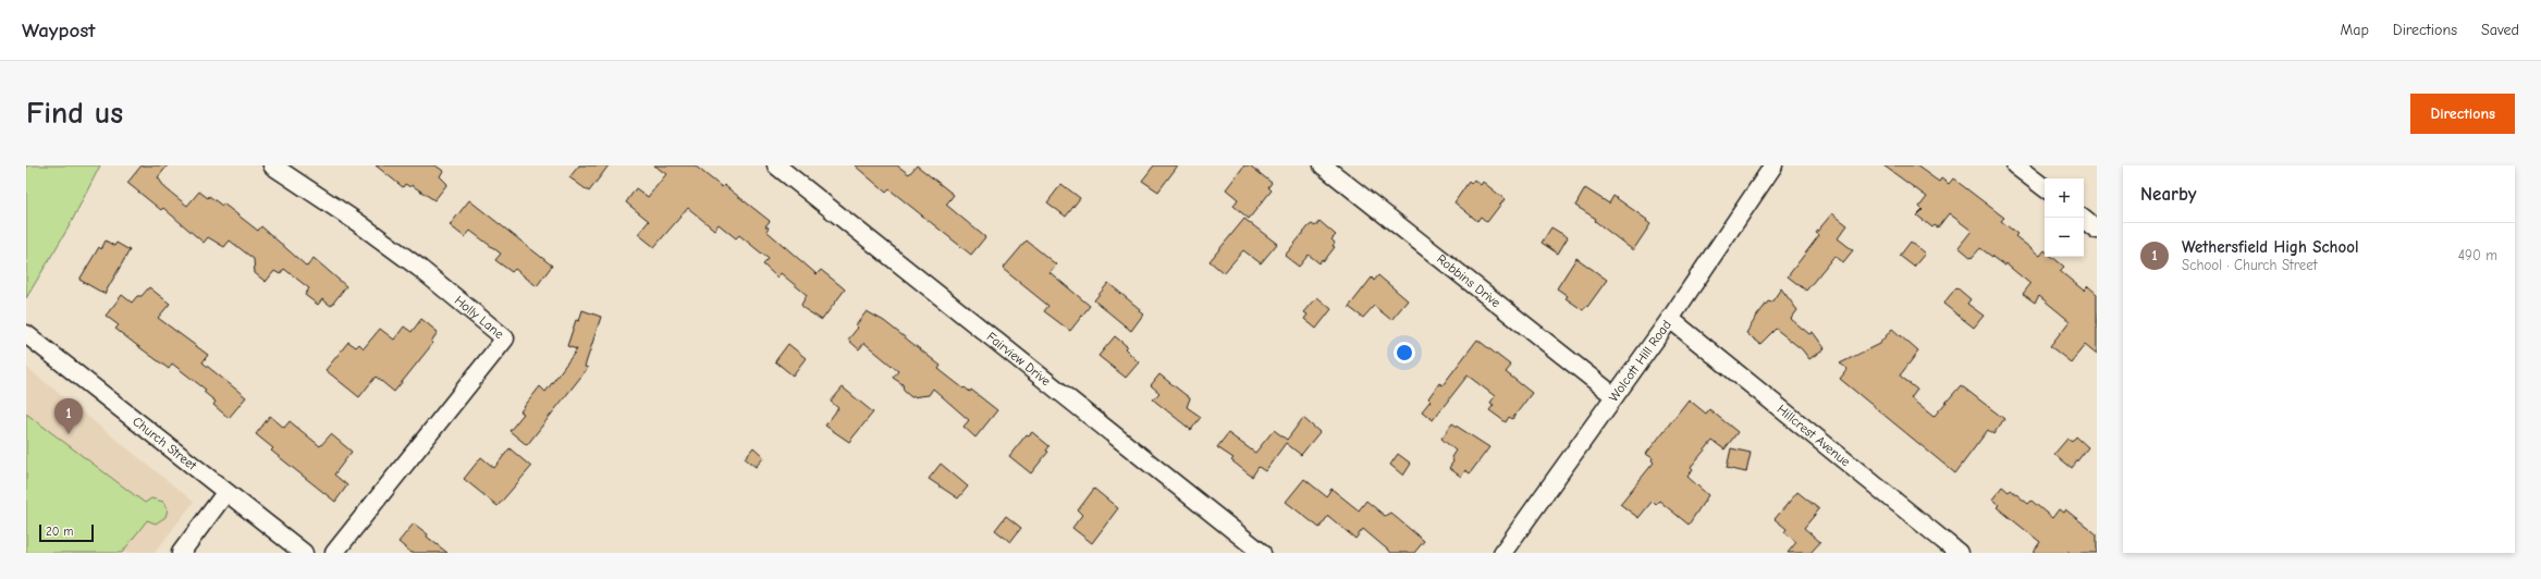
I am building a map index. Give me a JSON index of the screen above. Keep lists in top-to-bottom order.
{
  "streets": {
    "street": [
      "Robbins Drive",
      "Holly Lane",
      "Fairview Drive",
      "Wolcott Hill Road",
      "Hillcrest Avenue",
      "Church Street"
    ]
  },
  "crossings": [
    ["Robbins Drive", "Wolcott Hill Road"],
    ["Wolcott Hill Road", "Hillcrest Avenue"]
  ],
  "scale_bar": "20 m",
  "page": {
    "header": "Waypost",
    "nav": ["Map", "Directions", "Saved"],
    "buttons": "Directions",
    "title": "Find us",
    "heading": "Nearby",
    "map_buttons": ["+", "−"],
    "list": [
      {
        "mark": "1",
        "name": "Wethersfield High School",
        "note": "School · Church Street",
        "value": "490 m"
      }
    ],
    "pins": "1",
    "scale": "20 m"
  }
}
